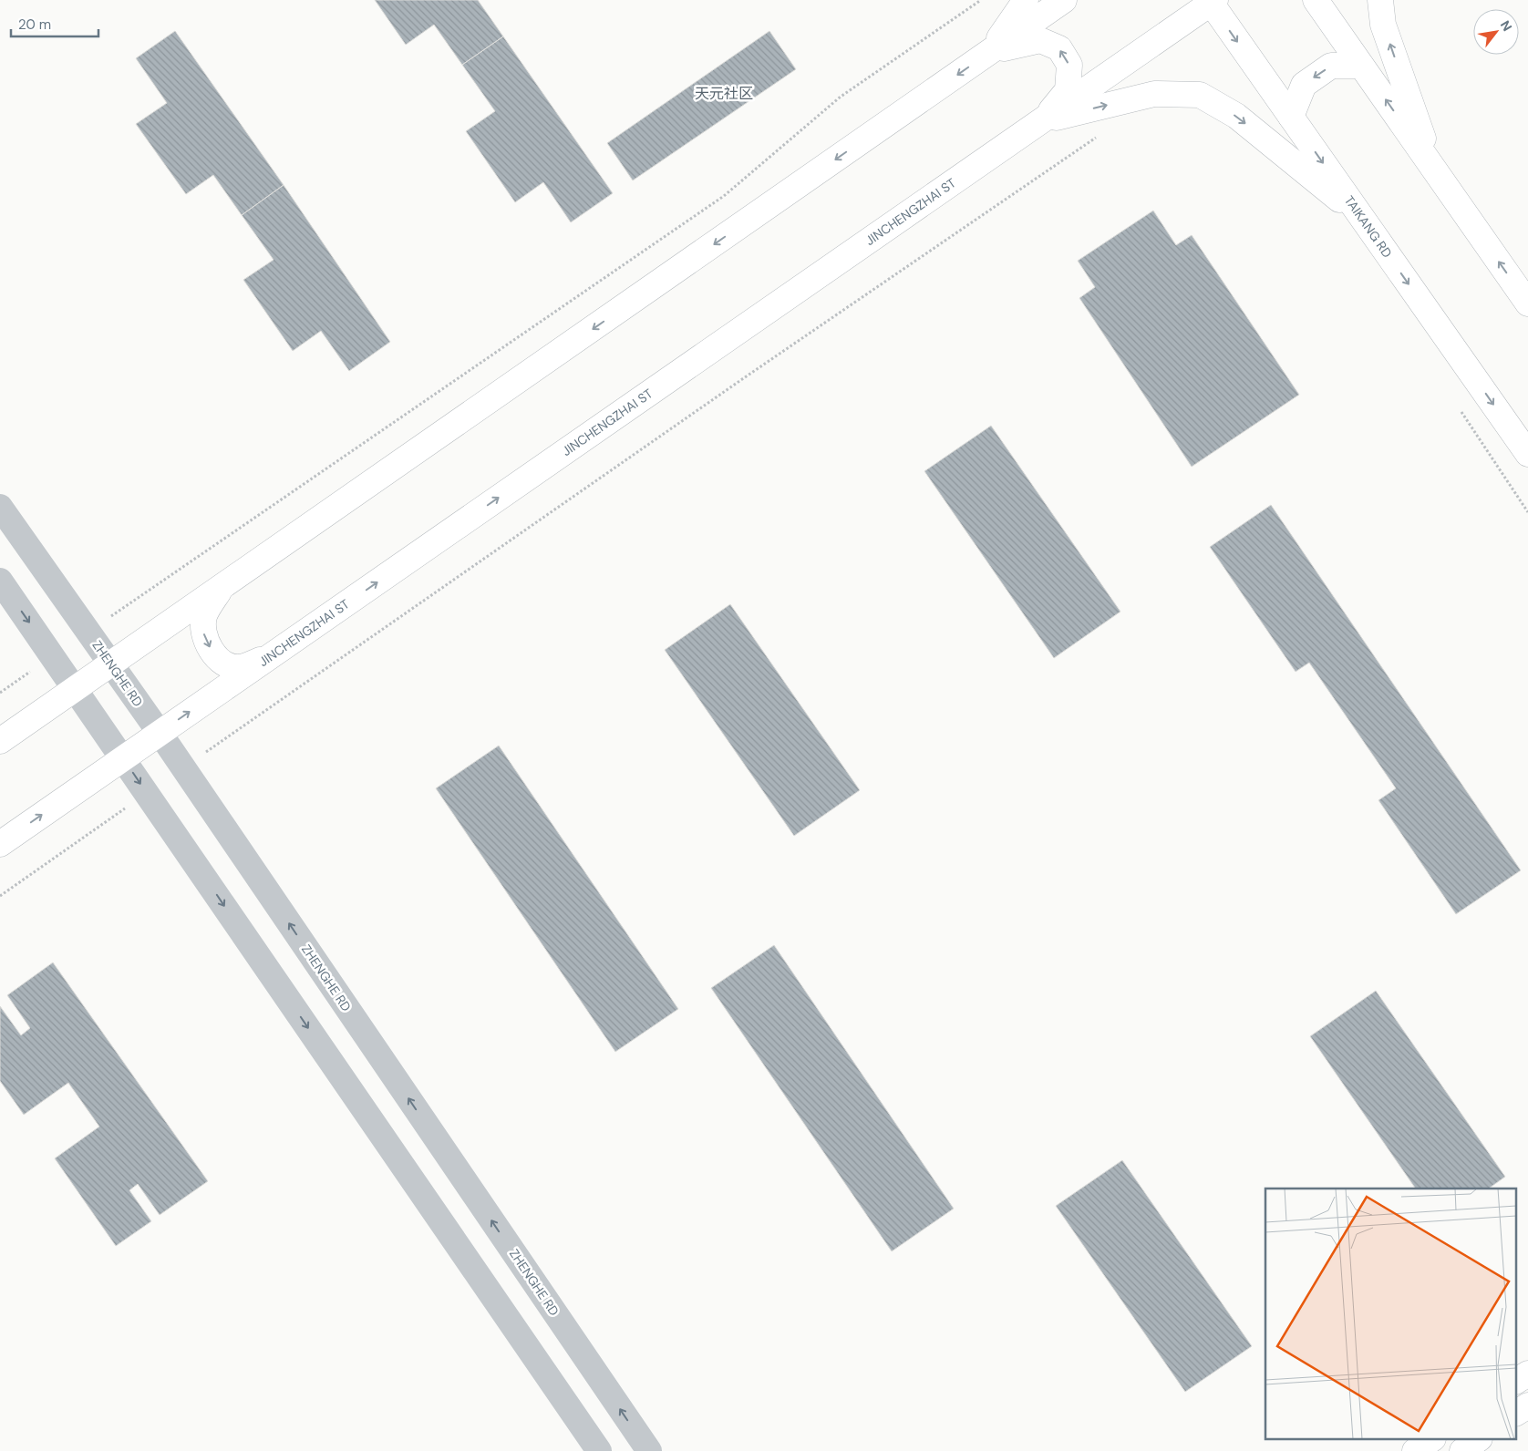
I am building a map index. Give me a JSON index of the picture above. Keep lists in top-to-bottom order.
{
  "streets": {
    "main road": ["JINCHENGZHAI ST", "TAIKANG RD"],
    "street": ["ZHENGHE RD"]
  },
  "crossings": [
    ["JINCHENGZHAI ST", "TAIKANG RD"],
    ["JINCHENGZHAI ST", "ZHENGHE RD"]
  ],
  "districts": ["天元社区"],
  "scale_bar": "20 m",
  "north": "top right"
}
